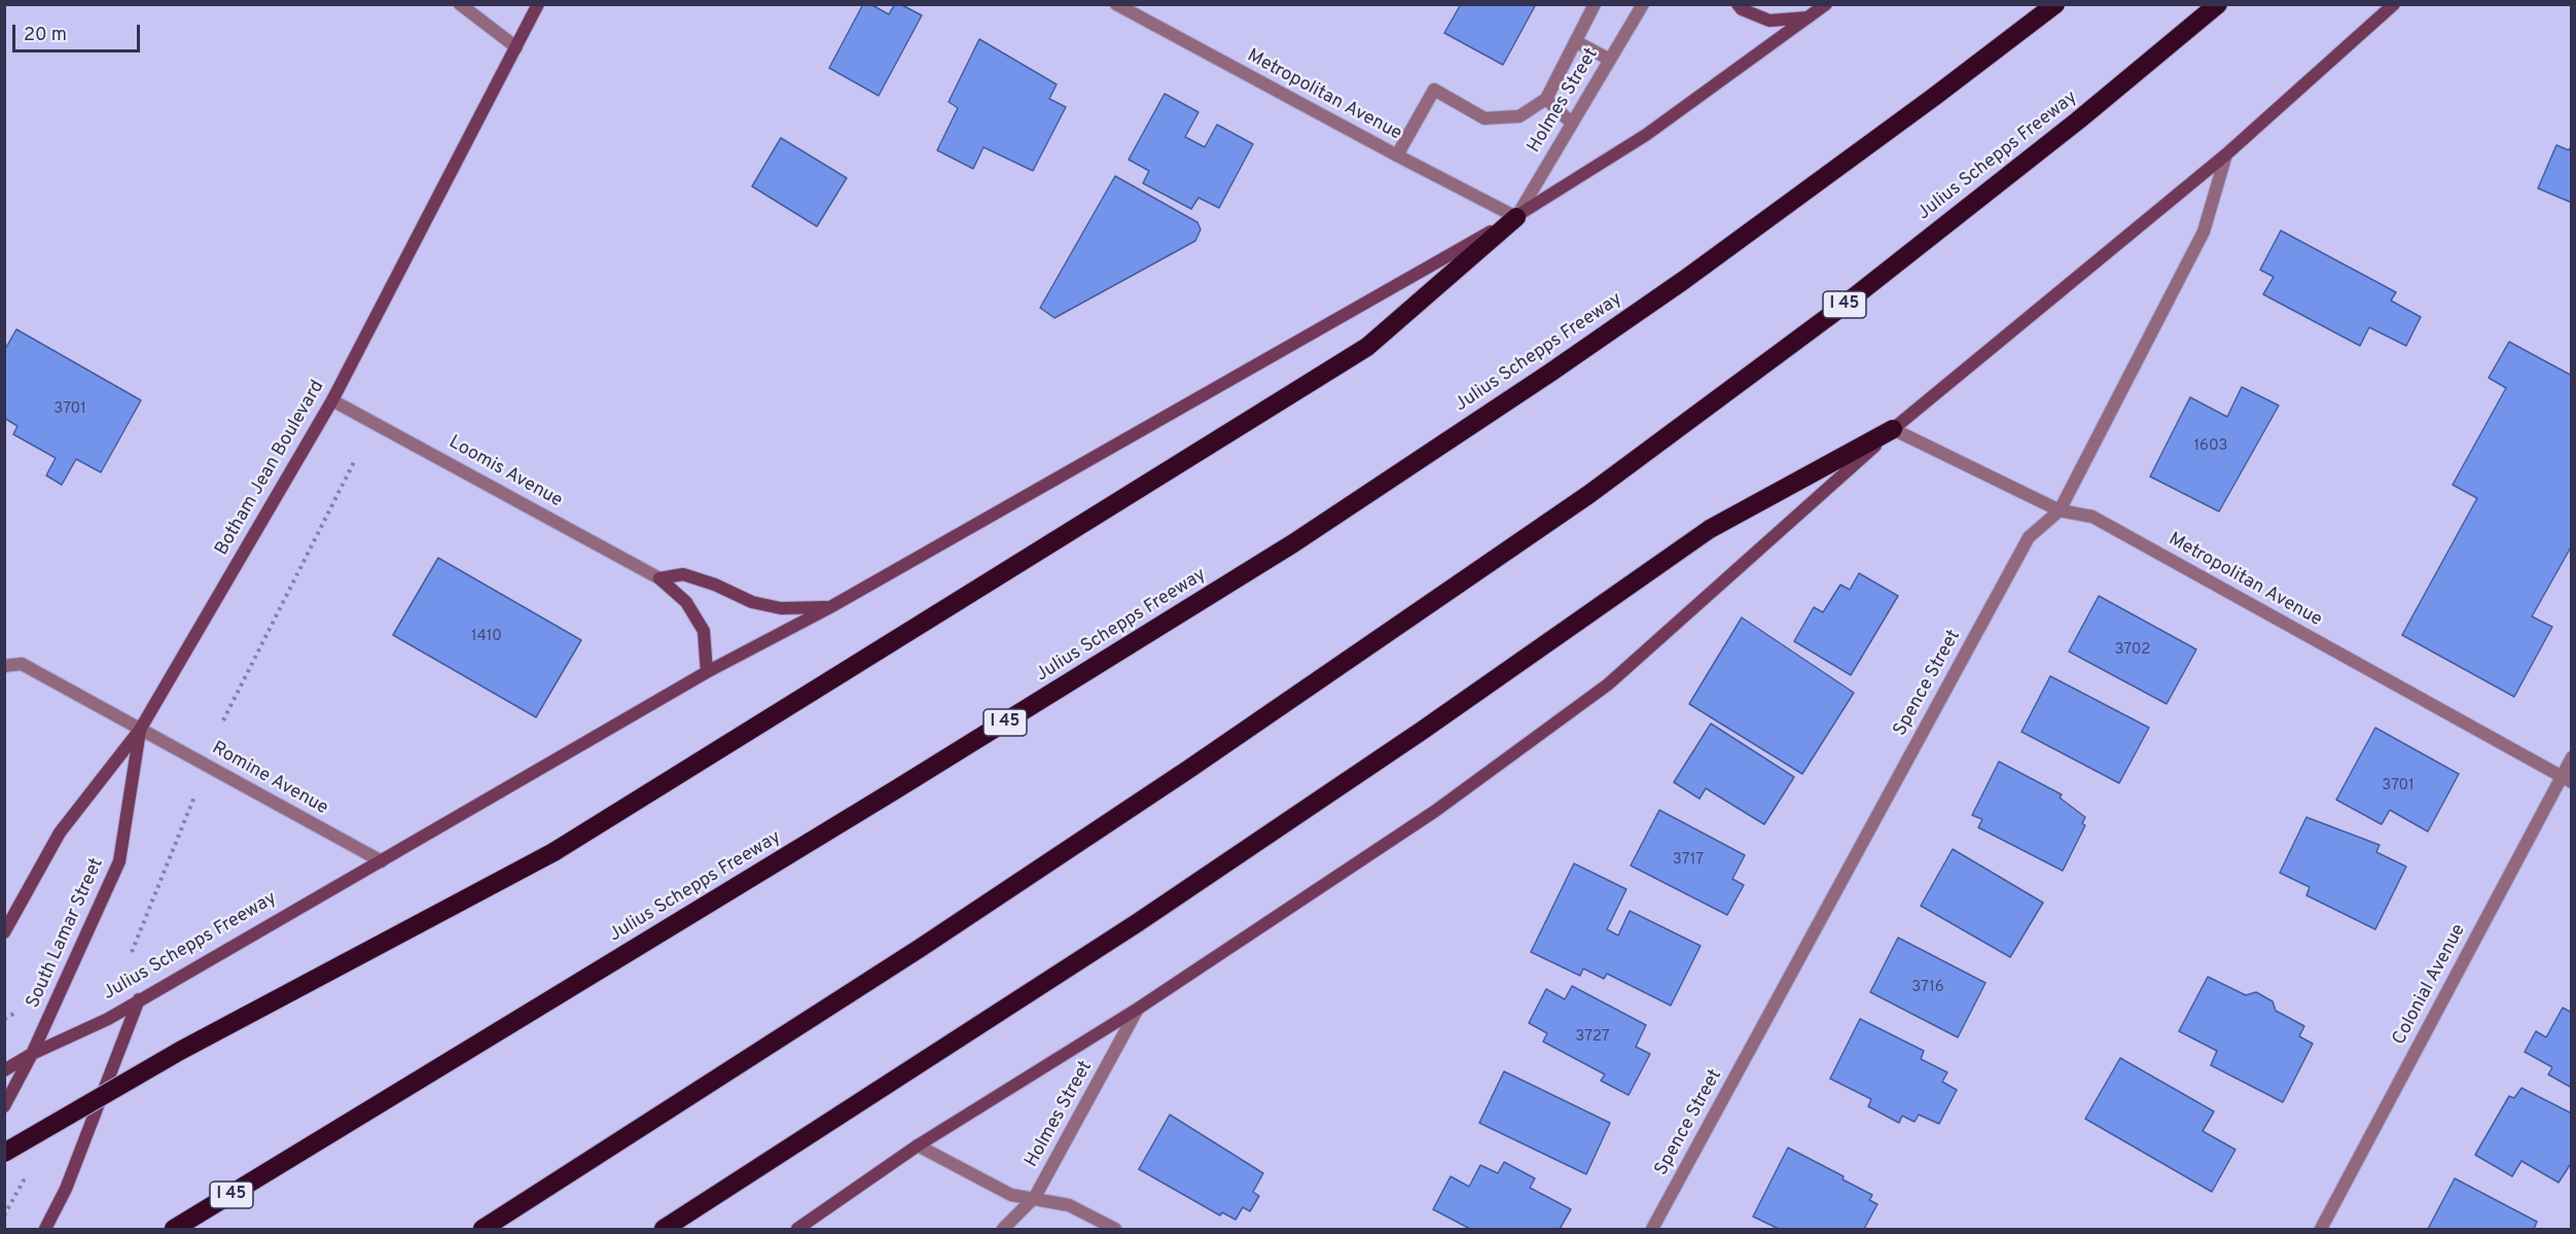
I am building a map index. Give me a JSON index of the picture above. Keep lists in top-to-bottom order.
{
  "streets": {
    "highway": ["Julius Schepps Freeway", "I 45"],
    "main road": ["Botham Jean Boulevard", "South Lamar Street"],
    "street": [
      "Metropolitan Avenue",
      "Holmes Street",
      "Loomis Avenue",
      "Spence Street",
      "Romine Avenue",
      "Colonial Avenue"
    ]
  },
  "crossings": [
    ["Metropolitan Avenue", "Holmes Street"],
    ["Metropolitan Avenue", "Julius Schepps Freeway"],
    ["Metropolitan Avenue", "Spence Street"],
    ["Metropolitan Avenue", "Colonial Avenue"],
    ["Holmes Street", "Julius Schepps Freeway"],
    ["Julius Schepps Freeway", "Romine Avenue"],
    ["Julius Schepps Freeway", "South Lamar Street"],
    ["Botham Jean Boulevard", "Loomis Avenue"],
    ["Botham Jean Boulevard", "Romine Avenue"],
    ["Botham Jean Boulevard", "South Lamar Street"],
    ["Romine Avenue", "South Lamar Street"]
  ],
  "house_numbers": [
    "3701",
    "1603",
    "1410",
    "3702",
    "3701",
    "3717",
    "3716",
    "3727"
  ],
  "scale_bar": "20 m"
}
